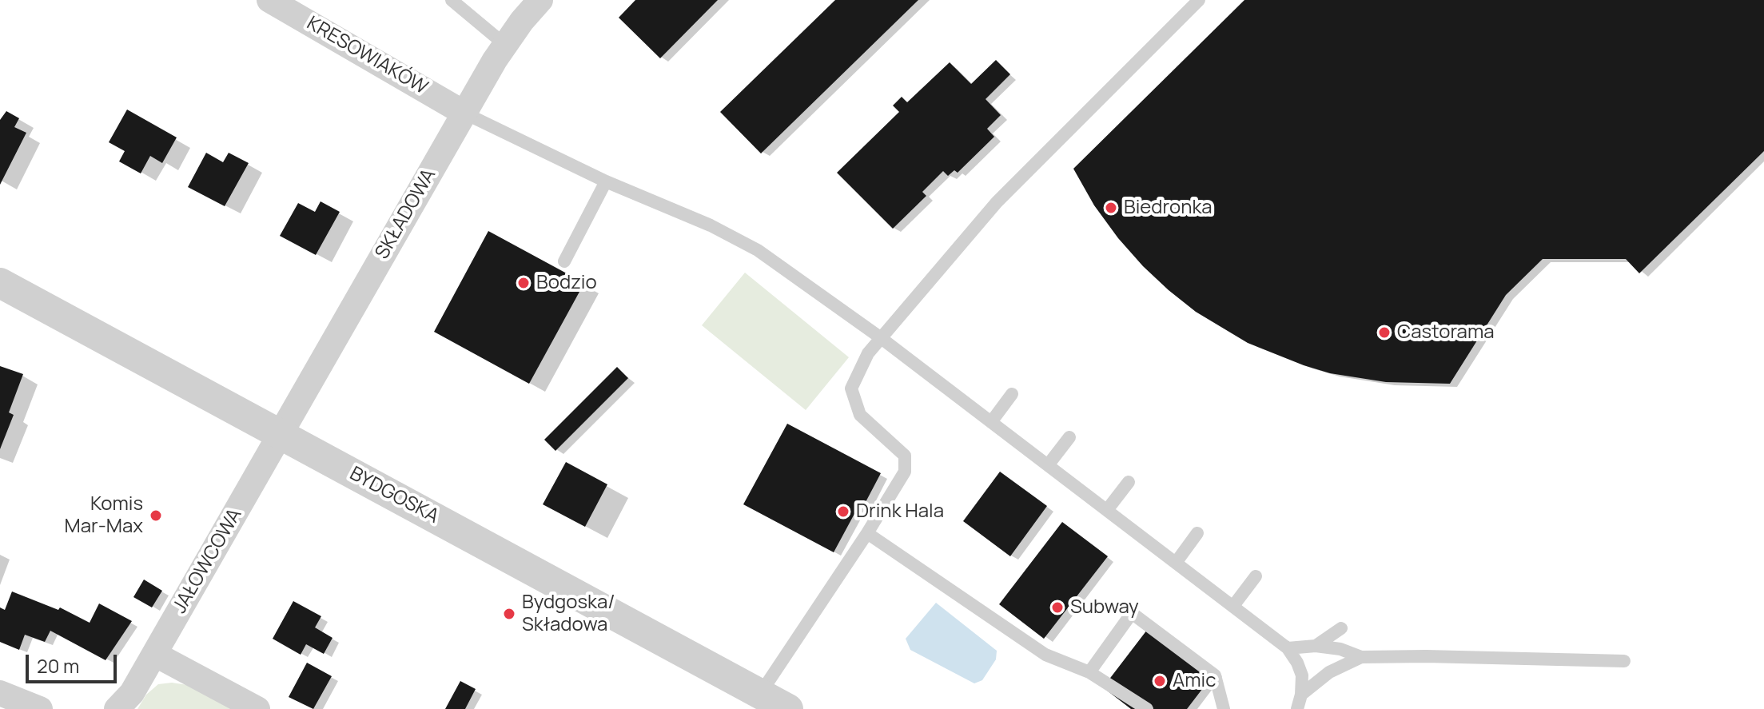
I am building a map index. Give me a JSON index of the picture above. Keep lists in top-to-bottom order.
{
  "streets": {
    "street": [
      "KRESOWIAKÓW",
      "SKŁADOWA",
      "BYDGOSKA",
      "JAŁOWCOWA"
    ]
  },
  "crossings": [
    ["KRESOWIAKÓW", "SKŁADOWA"],
    ["SKŁADOWA", "BYDGOSKA"],
    ["SKŁADOWA", "JAŁOWCOWA"],
    ["BYDGOSKA", "JAŁOWCOWA"]
  ],
  "places": [
    "Biedronka",
    "Bodzio",
    "Castorama",
    "Drink Hala",
    "Komis Mar-Max",
    "Subway",
    "Bydgoska/ Składowa",
    "Amic"
  ],
  "scale_bar": "20 m"
}
